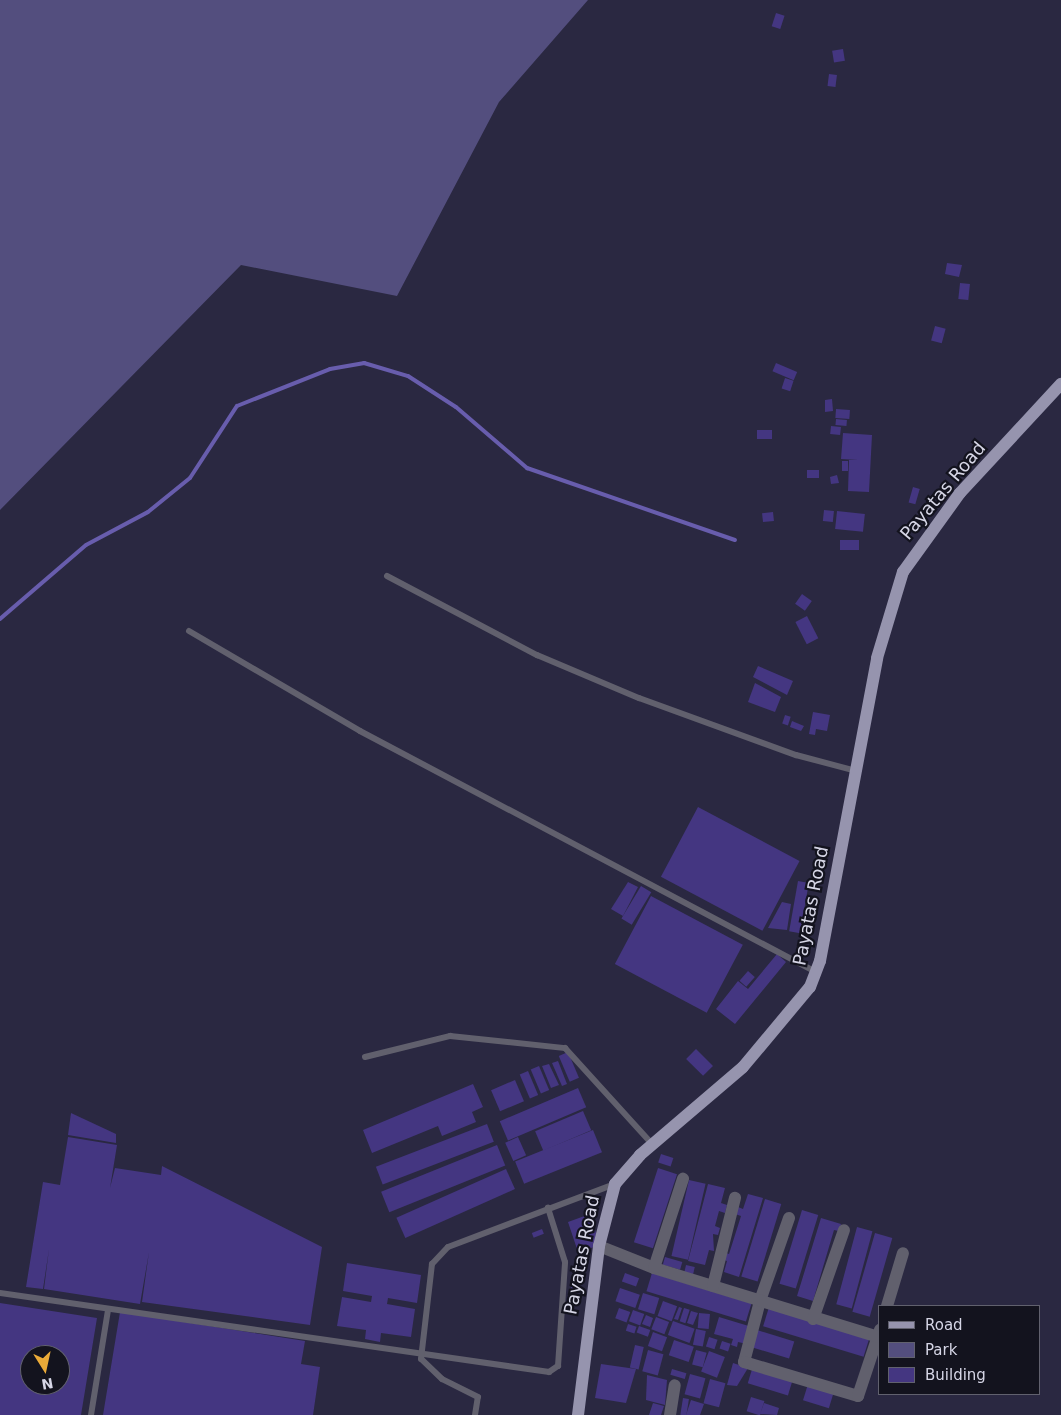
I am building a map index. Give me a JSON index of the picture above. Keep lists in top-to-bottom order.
{
  "streets": {
    "main road": ["Payatas Road"]
  },
  "legend": ["Road", "Park", "Building"],
  "north": "bottom"
}
